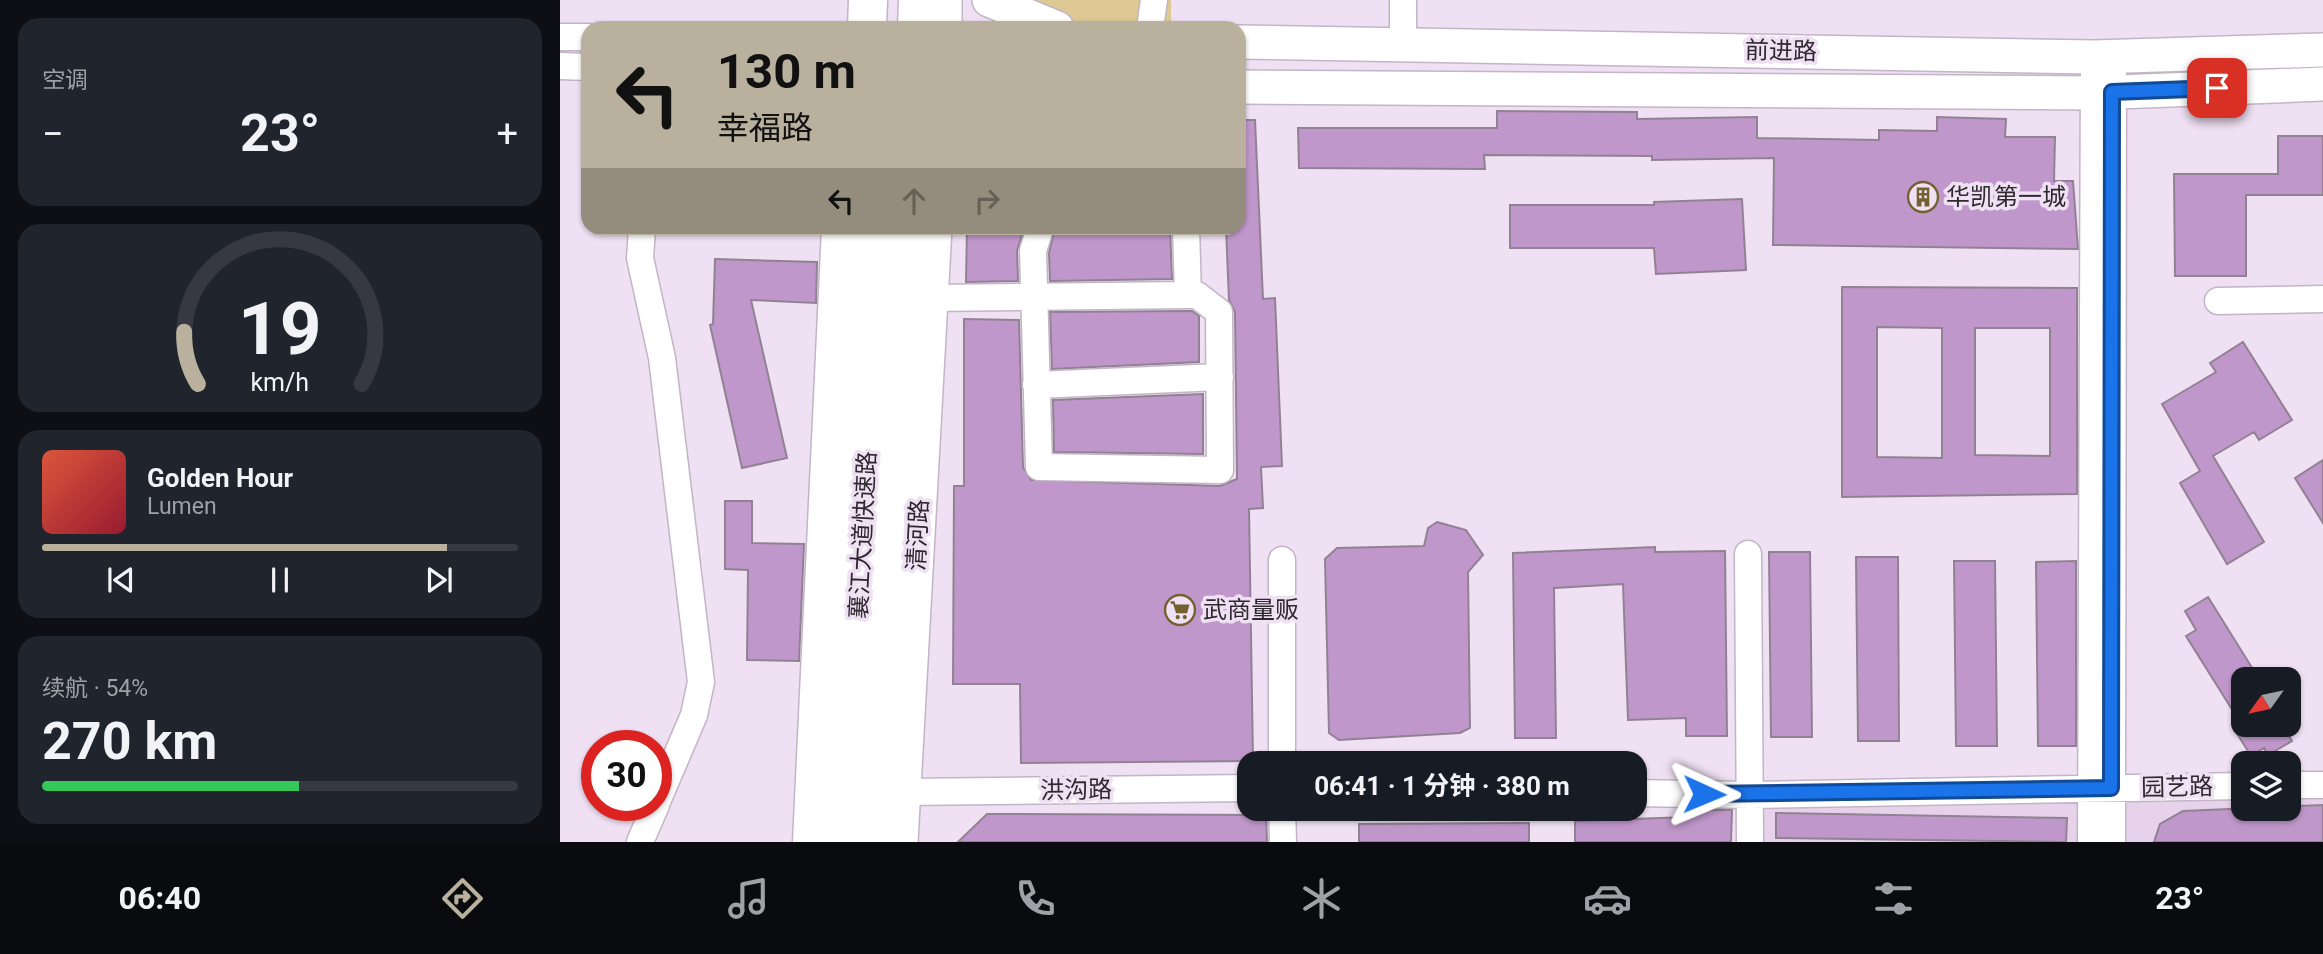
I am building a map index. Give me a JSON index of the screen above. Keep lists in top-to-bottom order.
{
  "streets": {
    "highway": ["襄江大道快速路"],
    "main road": ["前进路", "清河路"],
    "street": ["园艺路", "洪沟路"]
  },
  "crossings": [
    ["清河路", "洪沟路"]
  ],
  "places": {
    "building": ["华凯第一城"],
    "supermarket": ["武商量贩"]
  },
  "north": "bottom left",
  "page": {
    "tile": [
      "空调",
      ["续航 · 54%", "270 km"]
    ],
    "turn": ["130 m", "幸福路"],
    "heat": ["−", "23°", "+"],
    "song": ["Golden Hour", "Lumen"],
    "limit": "30",
    "trip": "06:41 · 1 分钟 · 380 m",
    "tabs": ["06:40", "23°"],
    "gauge": ["19", "km/h"]
  }
}
